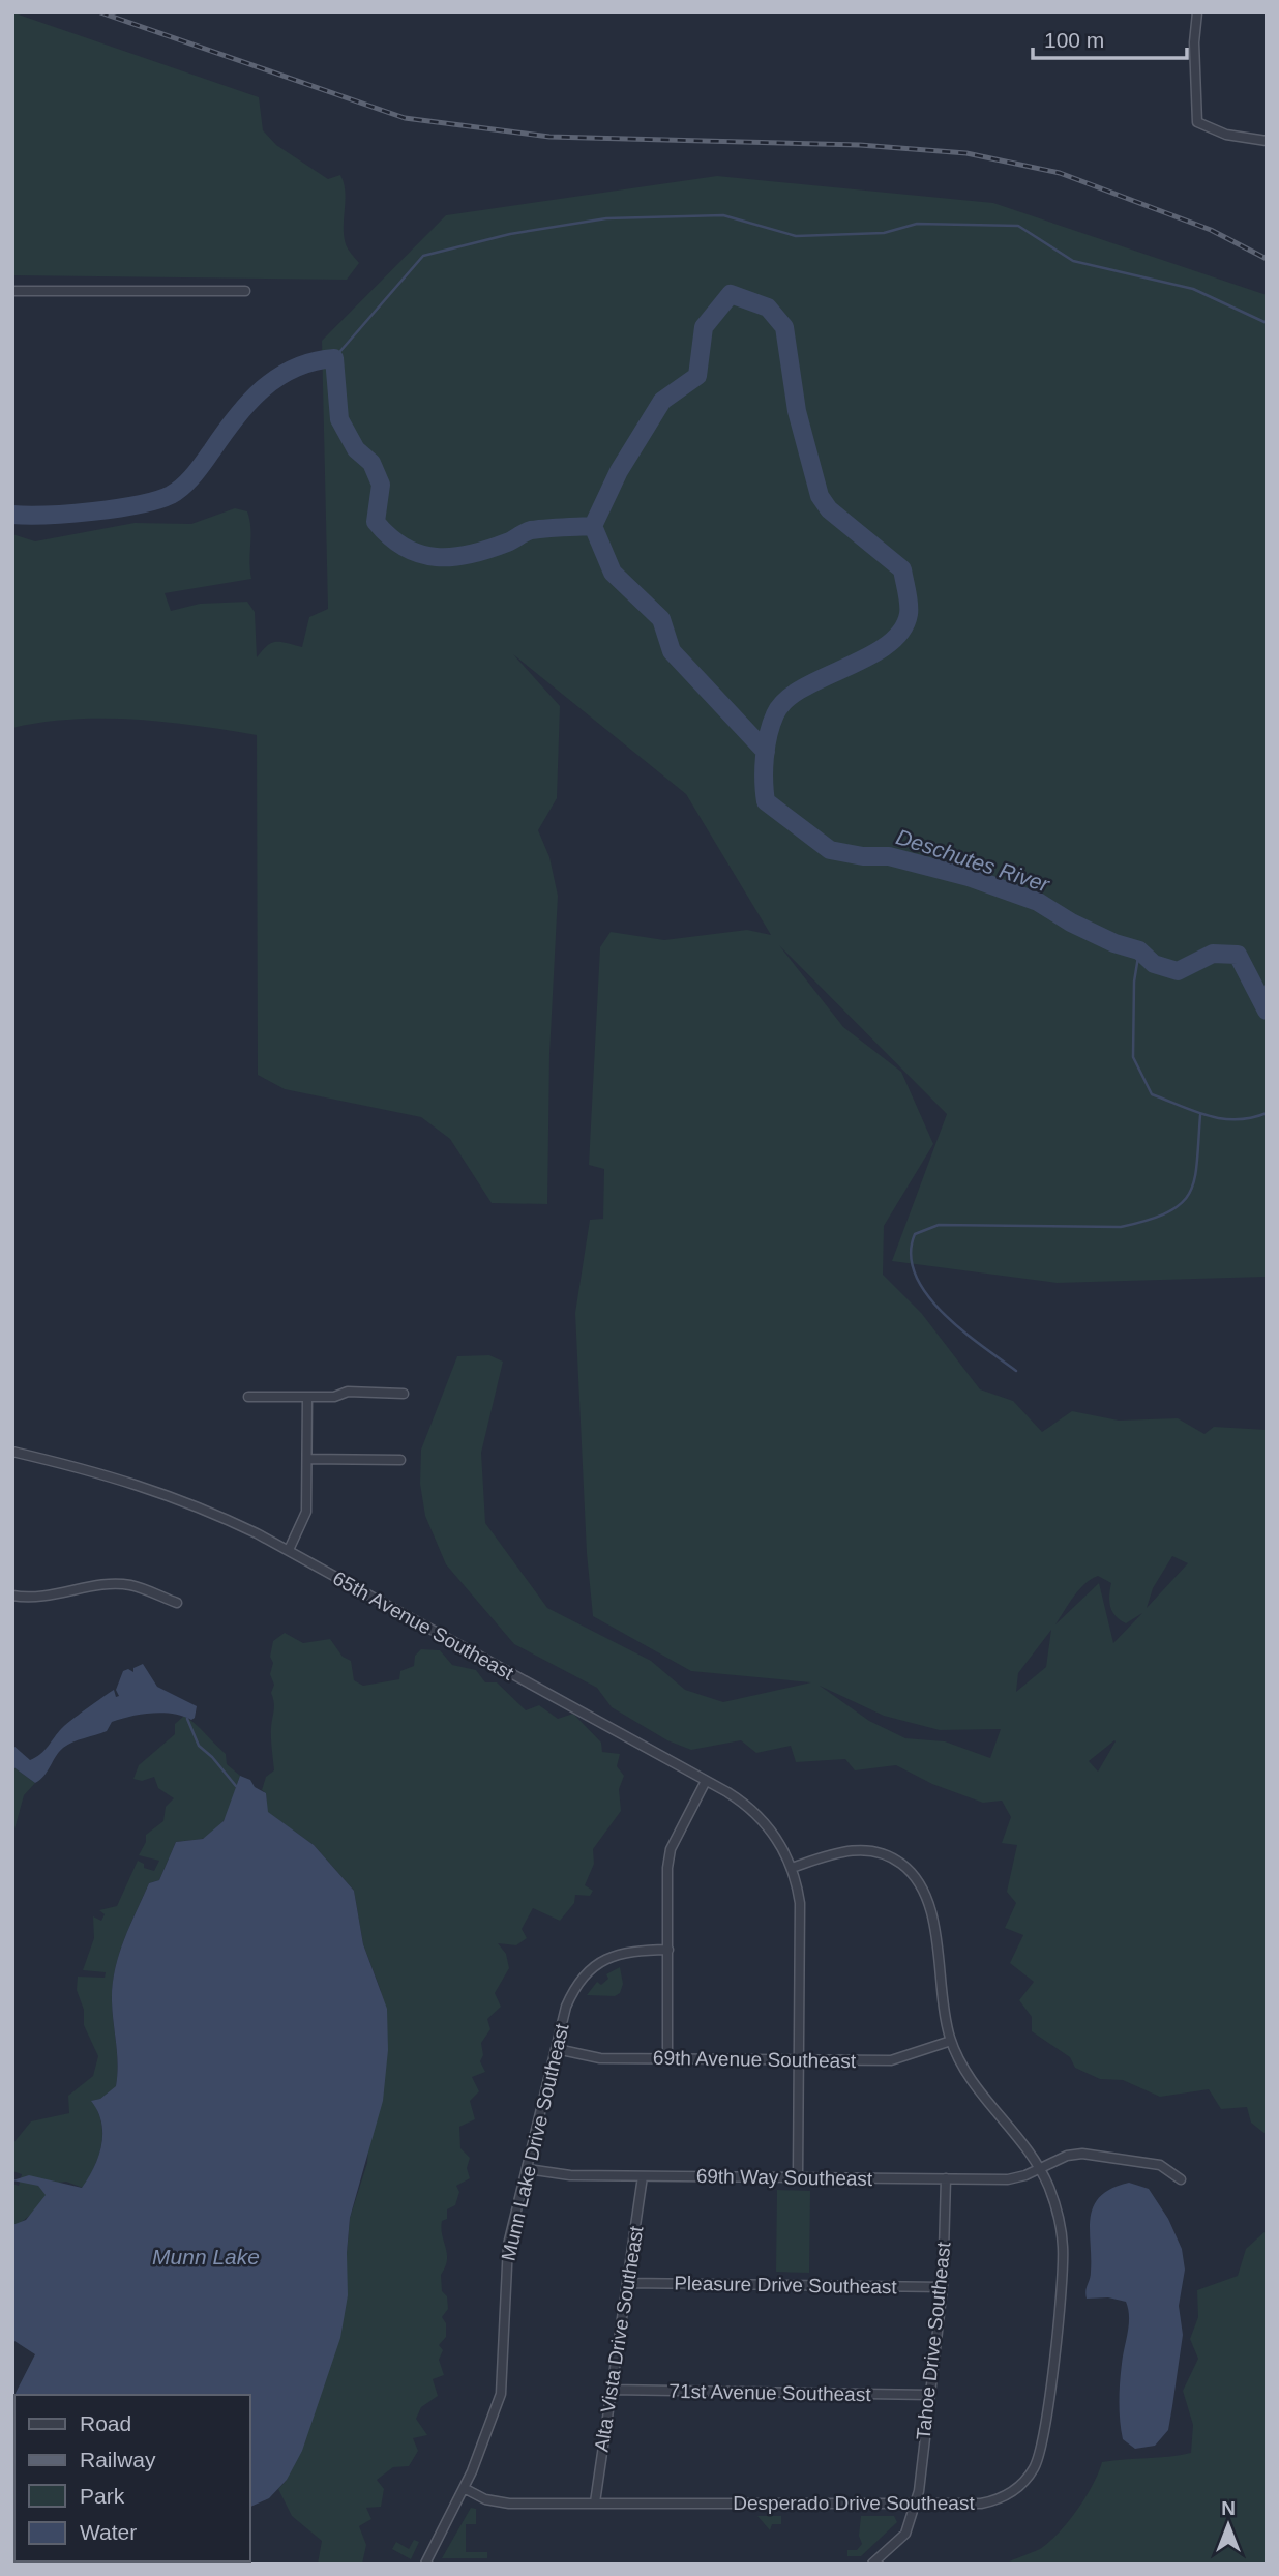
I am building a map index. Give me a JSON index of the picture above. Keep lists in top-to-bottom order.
{
  "streets": {
    "street": [
      "65th Avenue Southeast",
      "69th Avenue Southeast",
      "Munn Lake Drive Southeast",
      "69th Way Southeast",
      "Pleasure Drive Southeast",
      "Alta Vista Drive Southeast",
      "Tahoe Drive Southeast",
      "71st Avenue Southeast",
      "Desperado Drive Southeast"
    ]
  },
  "crossings": [
    ["65th Avenue Southeast", "69th Avenue Southeast"],
    ["65th Avenue Southeast", "69th Way Southeast"],
    ["65th Avenue Southeast", "Desperado Drive Southeast"],
    ["69th Avenue Southeast", "Munn Lake Drive Southeast"],
    ["69th Avenue Southeast", "Desperado Drive Southeast"],
    ["Munn Lake Drive Southeast", "69th Way Southeast"],
    ["Munn Lake Drive Southeast", "Desperado Drive Southeast"],
    ["69th Way Southeast", "Alta Vista Drive Southeast"],
    ["69th Way Southeast", "Tahoe Drive Southeast"],
    ["69th Way Southeast", "Desperado Drive Southeast"],
    ["Pleasure Drive Southeast", "Alta Vista Drive Southeast"],
    ["Pleasure Drive Southeast", "Tahoe Drive Southeast"],
    ["Alta Vista Drive Southeast", "71st Avenue Southeast"],
    ["Alta Vista Drive Southeast", "Desperado Drive Southeast"],
    ["Tahoe Drive Southeast", "71st Avenue Southeast"],
    ["Tahoe Drive Southeast", "Desperado Drive Southeast"]
  ],
  "water": ["Deschutes River", "Munn Lake"],
  "legend": [
    "Road",
    "Railway",
    "Park",
    "Water"
  ],
  "scale_bar": "100 m",
  "north": "top"
}
